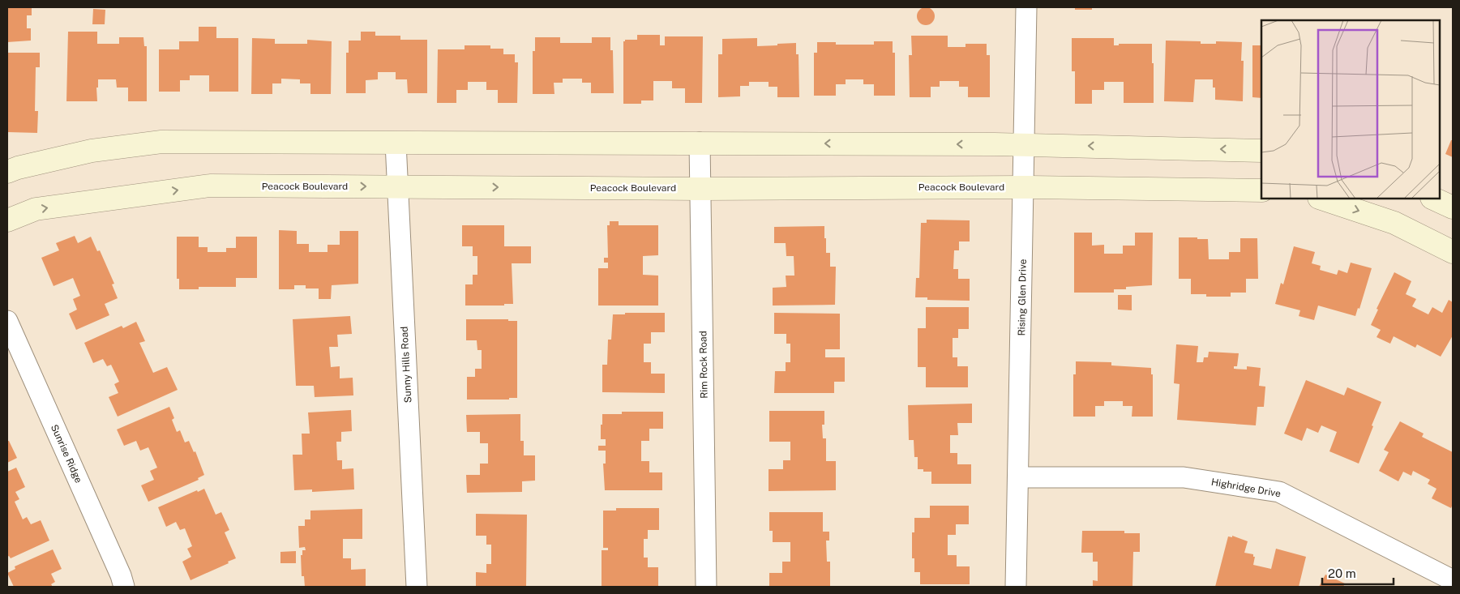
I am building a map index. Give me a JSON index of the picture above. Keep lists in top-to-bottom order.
{
  "streets": {
    "street": [
      "Peacock Boulevard",
      "Rising Glen Drive",
      "Sunny Hills Road",
      "Rim Rock Road",
      "Sunrise Ridge",
      "Highridge Drive"
    ]
  },
  "crossings": [
    ["Peacock Boulevard", "Rising Glen Drive"],
    ["Peacock Boulevard", "Sunny Hills Road"],
    ["Peacock Boulevard", "Rim Rock Road"],
    ["Rising Glen Drive", "Highridge Drive"]
  ],
  "scale_bar": "20 m"
}
